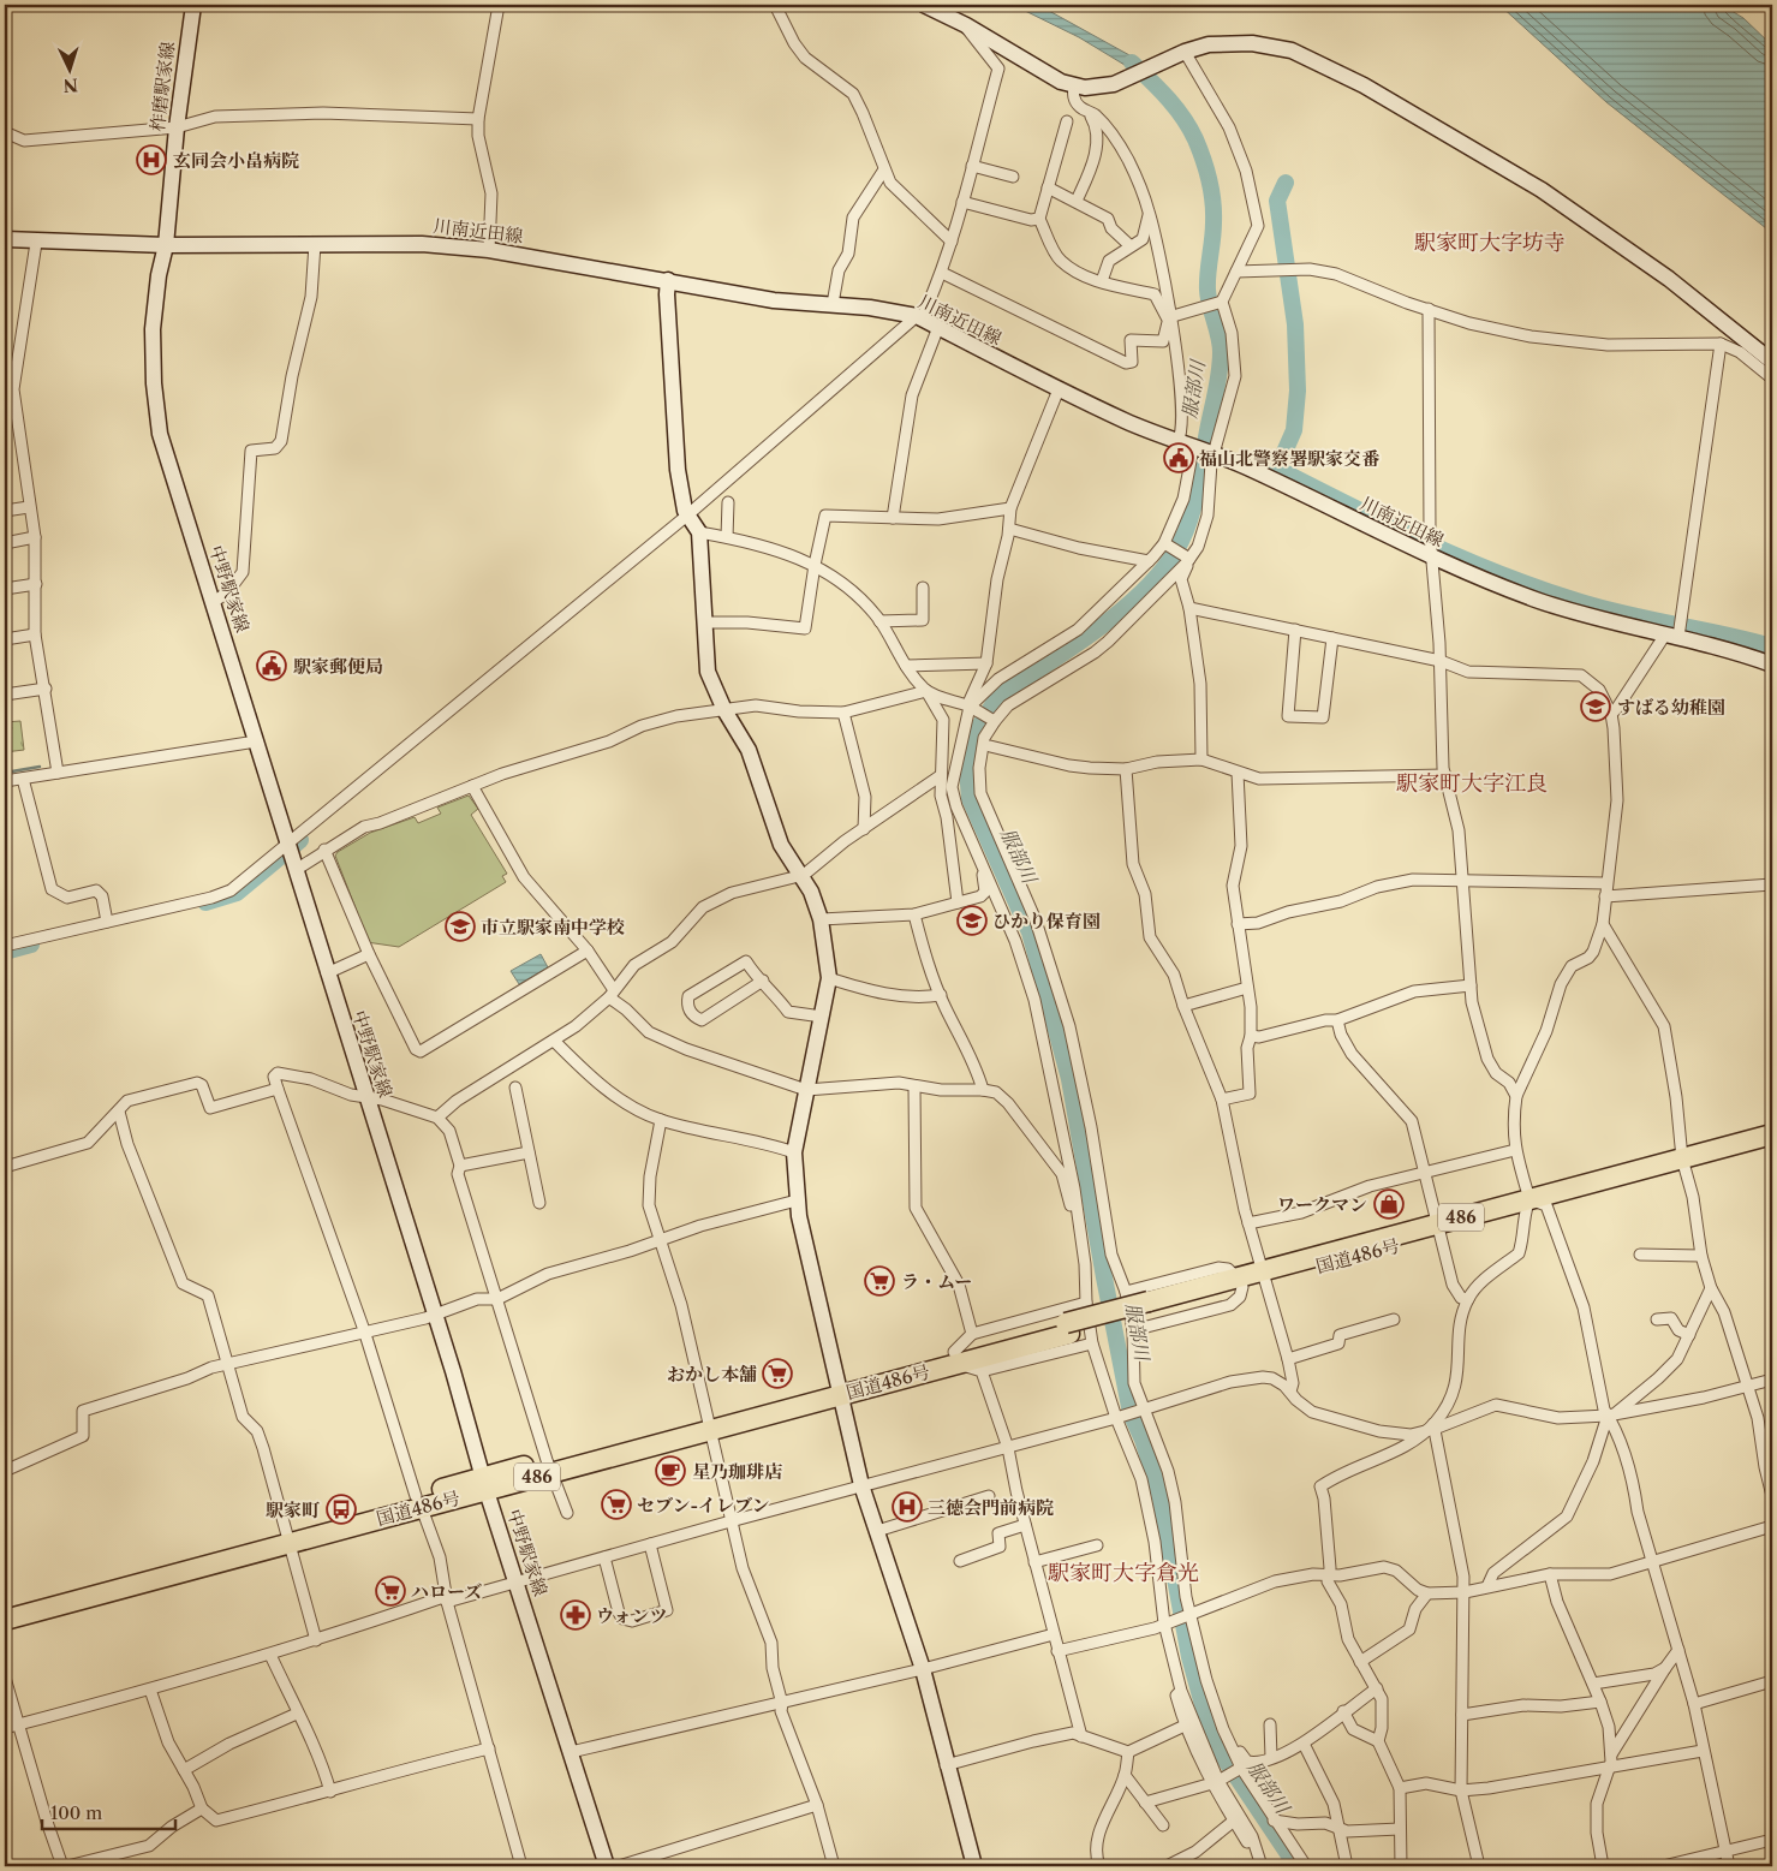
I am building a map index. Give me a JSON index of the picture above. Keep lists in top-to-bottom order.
{
  "streets": {
    "highway": ["486", "国道486号"],
    "main road": ["柞磨駅家線", "川南近田線", "中野駅家線"]
  },
  "crossings": [
    ["柞磨駅家線", "川南近田線"],
    ["柞磨駅家線", "中野駅家線"],
    ["川南近田線", "中野駅家線"],
    ["中野駅家線", "国道486号"]
  ],
  "districts": ["駅家町大字坊寺", "駅家町大字江良", "駅家町大字倉光"],
  "water": ["服部川"],
  "places": {
    "hospital": ["玄同会小畠病院", "三徳会門前病院"],
    "public building": ["福山北警察署駅家交番", "駅家郵便局"],
    "school or university": ["すばる幼稚園", "ひかり保育園", "市立駅家南中学校"],
    "shop": ["ワークマン"],
    "supermarket": [
      "ラ・ムー",
      "おかし本舗",
      "セブン-イレブン",
      "ハローズ"
    ],
    "cafe": ["星乃珈琲店"],
    "bus stop": ["駅家町"],
    "pharmacy": ["ウォンツ"]
  },
  "scale_bar": "100 m",
  "north": "bottom"
}
